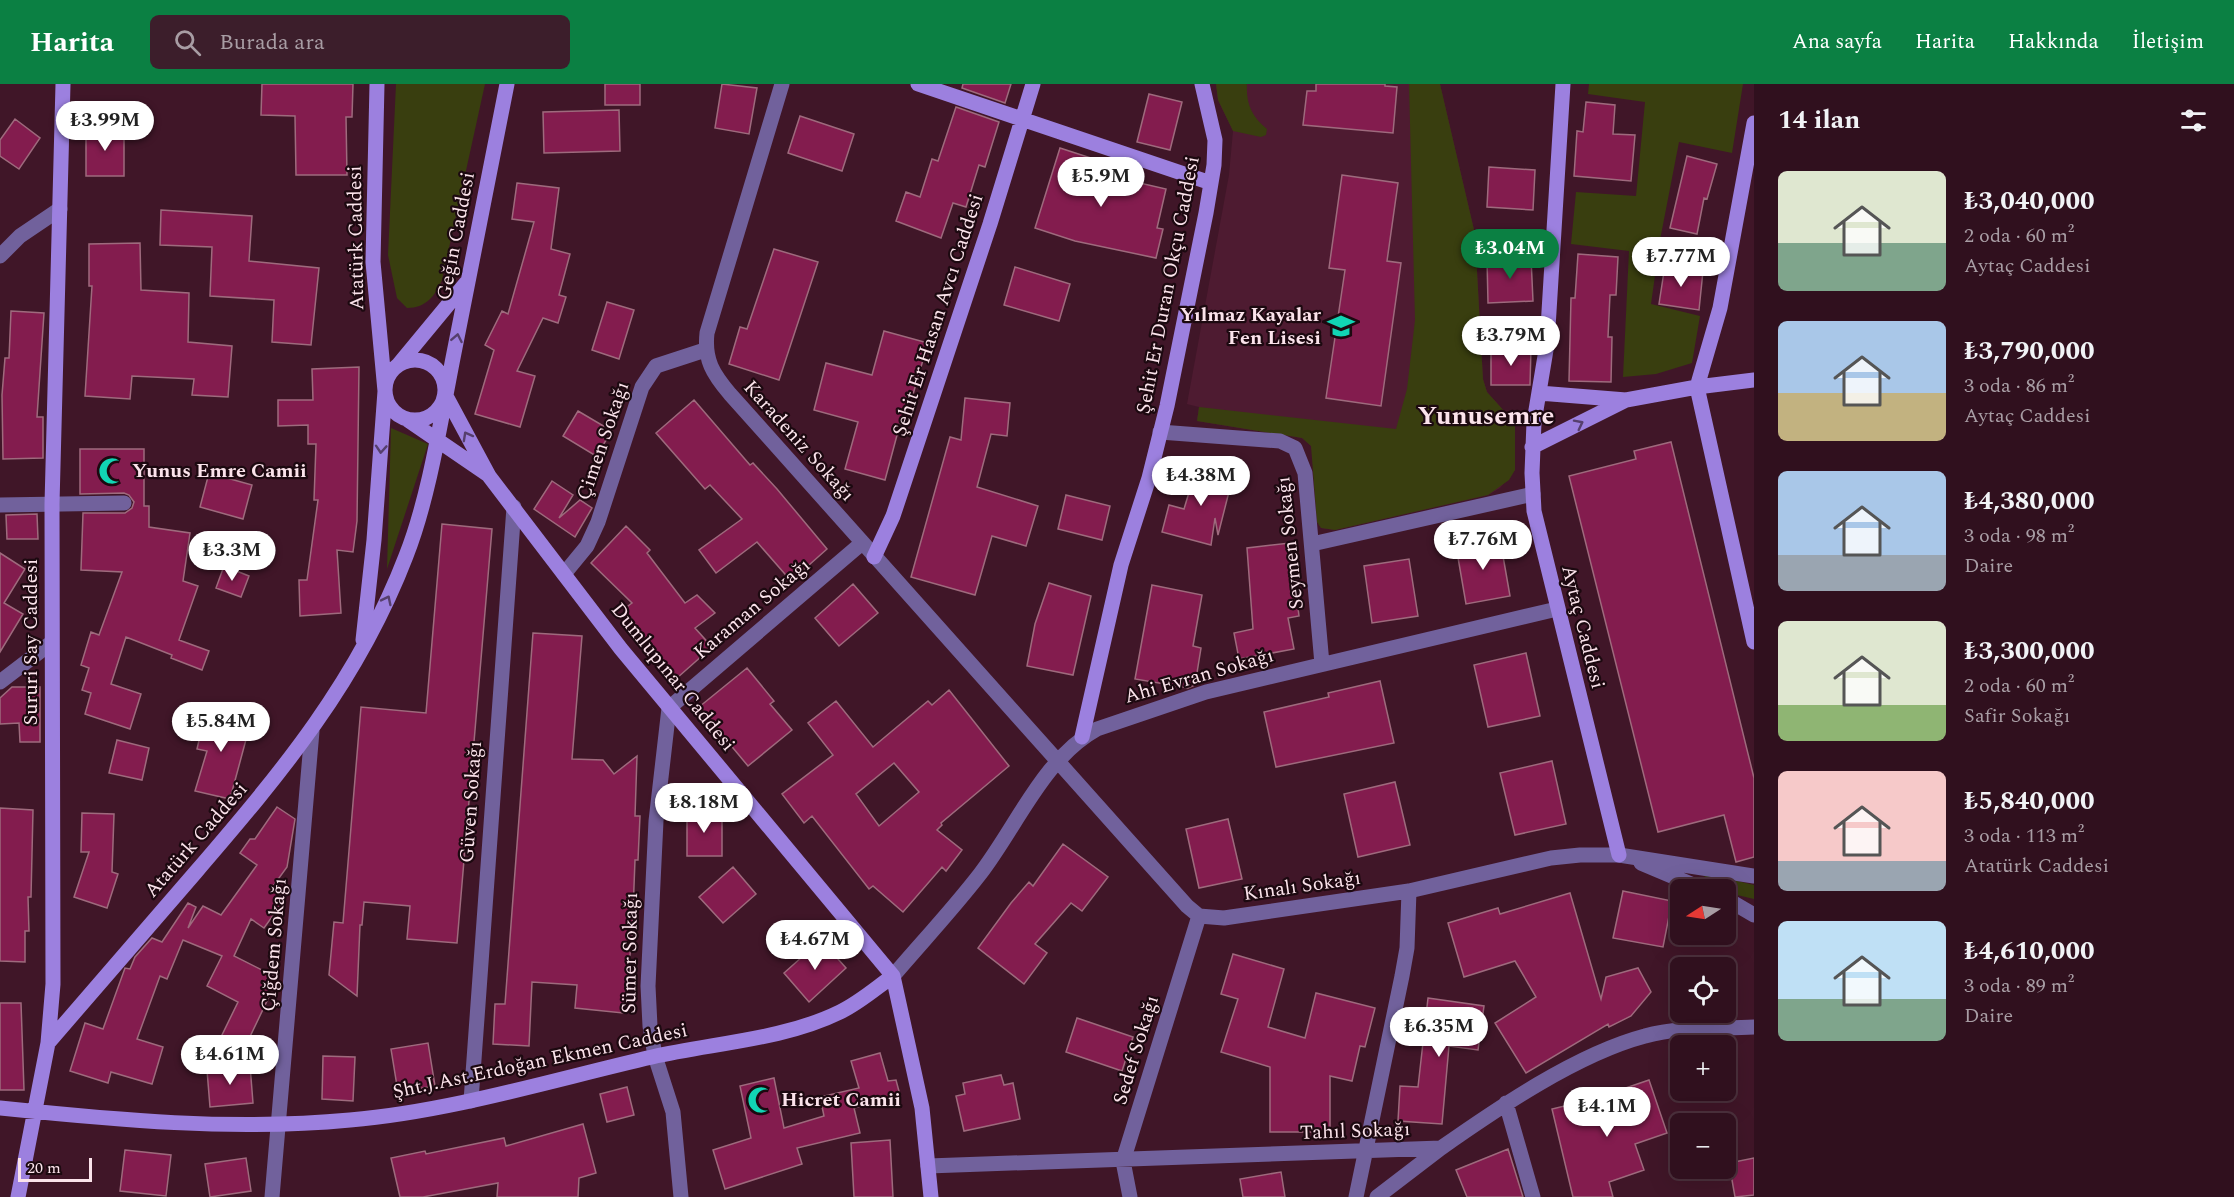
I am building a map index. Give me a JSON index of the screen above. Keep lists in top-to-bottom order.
{
  "streets": {
    "street": [
      "Geğin Caddesi",
      "Atatürk Caddesi",
      "Şehit Er Duran Okçu Caddesi",
      "Şehit Er Hasan Avcı Caddesi",
      "Çimen Sokağı",
      "Karadeniz Sokağı",
      "Seymen Sokağı",
      "Karaman Sokağı",
      "Aytaç Caddesi",
      "Sururi Say Caddesi",
      "Ahi Evran Sokağı",
      "Dumlupınar Caddesi",
      "Güven Sokağı",
      "Kınalı Sokağı",
      "Çiğdem Sokağı",
      "Sümer Sokağı",
      "Sedef Sokağı",
      "Şht.J.Ast.Erdoğan Ekmen Caddesi",
      "Tahıl Sokağı"
    ]
  },
  "crossings": [
    ["Geğin Caddesi", "Atatürk Caddesi"],
    ["Geğin Caddesi", "Dumlupınar Caddesi"],
    ["Atatürk Caddesi", "Sururi Say Caddesi"],
    ["Atatürk Caddesi", "Dumlupınar Caddesi"],
    ["Atatürk Caddesi", "Çiğdem Sokağı"],
    ["Şehit Er Duran Okçu Caddesi", "Seymen Sokağı"],
    ["Şehit Er Duran Okçu Caddesi", "Ahi Evran Sokağı"],
    ["Şehit Er Hasan Avcı Caddesi", "Karadeniz Sokağı"],
    ["Çimen Sokağı", "Karadeniz Sokağı"],
    ["Çimen Sokağı", "Dumlupınar Caddesi"],
    ["Karadeniz Sokağı", "Karaman Sokağı"],
    ["Karadeniz Sokağı", "Ahi Evran Sokağı"],
    ["Seymen Sokağı", "Ahi Evran Sokağı"],
    ["Karaman Sokağı", "Dumlupınar Caddesi"],
    ["Karaman Sokağı", "Sümer Sokağı"],
    ["Aytaç Caddesi", "Ahi Evran Sokağı"],
    ["Aytaç Caddesi", "Kınalı Sokağı"],
    ["Sururi Say Caddesi", "Şht.J.Ast.Erdoğan Ekmen Caddesi"],
    ["Ahi Evran Sokağı", "Dumlupınar Caddesi"],
    ["Ahi Evran Sokağı", "Şht.J.Ast.Erdoğan Ekmen Caddesi"],
    ["Dumlupınar Caddesi", "Güven Sokağı"],
    ["Dumlupınar Caddesi", "Sümer Sokağı"],
    ["Dumlupınar Caddesi", "Şht.J.Ast.Erdoğan Ekmen Caddesi"],
    ["Dumlupınar Caddesi", "Tahıl Sokağı"],
    ["Güven Sokağı", "Şht.J.Ast.Erdoğan Ekmen Caddesi"],
    ["Kınalı Sokağı", "Sedef Sokağı"],
    ["Çiğdem Sokağı", "Şht.J.Ast.Erdoğan Ekmen Caddesi"],
    ["Sümer Sokağı", "Şht.J.Ast.Erdoğan Ekmen Caddesi"],
    ["Sedef Sokağı", "Tahıl Sokağı"]
  ],
  "one_way": ["Geğin Caddesi"],
  "districts": ["Yunusemre"],
  "places": {
    "school or university": ["Yılmaz Kayalar Fen Lisesi"],
    "mosque": ["Yunus Emre Camii", "Hicret Camii"]
  },
  "scale_bar": "20 m",
  "north": "left",
  "page": {
    "header": "Harita",
    "search": "Burada ara",
    "nav": [
      "Ana sayfa",
      "Harita",
      "Hakkında",
      "İletişim"
    ],
    "heading": "14 ilan",
    "price": [
      "₺3.99M",
      "₺5.9M",
      "₺3.04M",
      "₺7.77M",
      "₺3.79M",
      "₺4.38M",
      "₺7.76M",
      "₺3.3M",
      "₺5.84M",
      "₺8.18M",
      "₺4.67M",
      "₺6.35M",
      "₺4.61M",
      "₺4.1M"
    ],
    "list": [
      {
        "name": "₺3,040,000",
        "note": "2 oda · 60 m² · Aytaç Caddesi"
      },
      {
        "name": "₺3,790,000",
        "note": "3 oda · 86 m² · Aytaç Caddesi"
      },
      {
        "name": "₺4,380,000",
        "note": "3 oda · 98 m² · Daire"
      },
      {
        "name": "₺3,300,000",
        "note": "2 oda · 60 m² · Safir Sokağı"
      },
      {
        "name": "₺5,840,000",
        "note": "3 oda · 113 m² · Atatürk Caddesi"
      },
      {
        "name": "₺4,610,000",
        "note": "3 oda · 89 m² · Daire"
      }
    ],
    "map_buttons": ["+", "−"],
    "scale": "20 m"
  }
}
